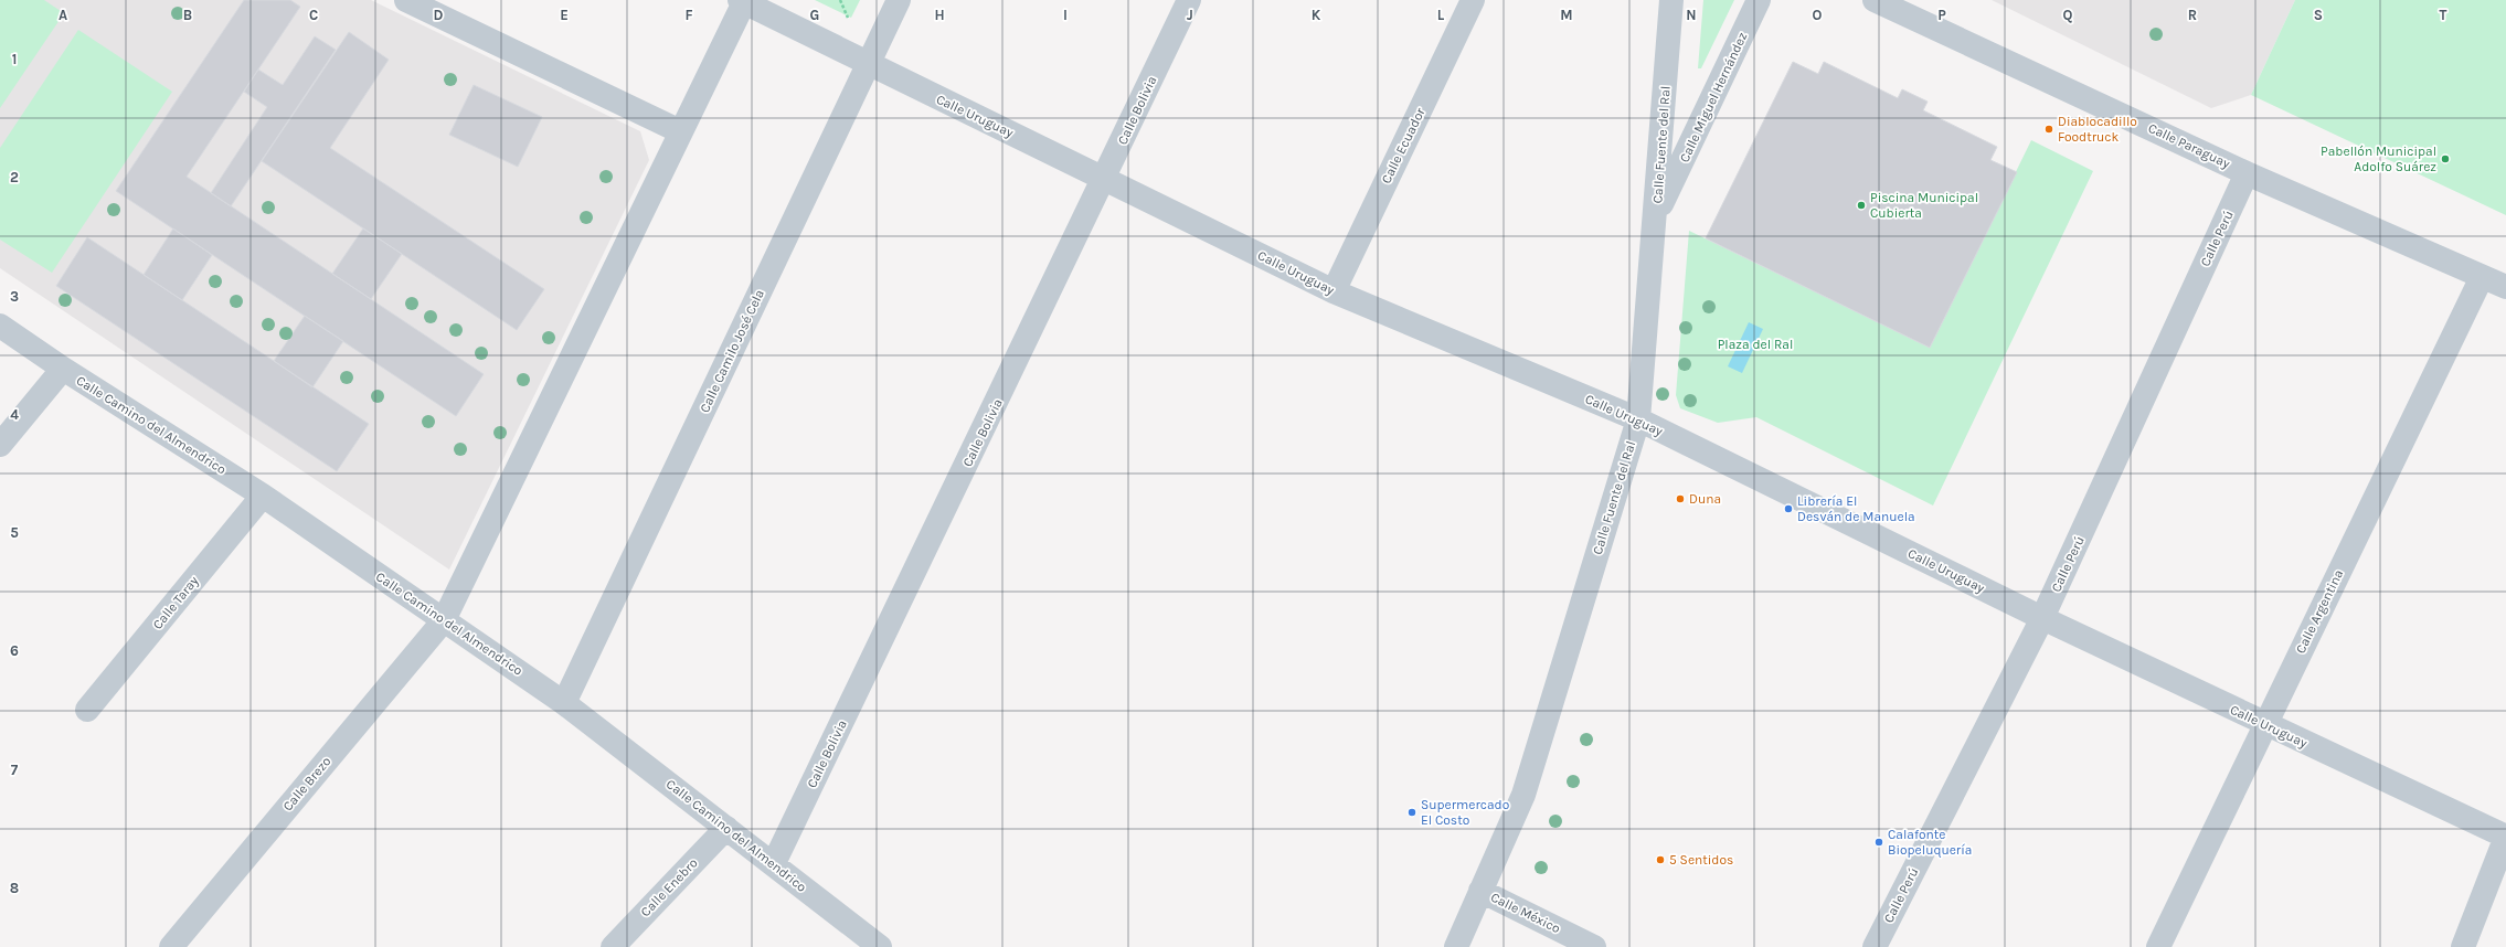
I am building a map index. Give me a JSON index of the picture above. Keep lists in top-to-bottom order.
{
  "streets": {
    "street": [
      "Calle Miguel Hernández",
      "Calle Bolivia",
      "Calle Uruguay",
      "Calle Fuente del Ral",
      "Calle Ecuador",
      "Calle Paraguay",
      "Calle Perú",
      "Calle Camilo José Cela",
      "Calle Camino del Almendrico",
      "Calle Taray",
      "Calle Argentina",
      "Calle Brezo",
      "Calle Enebro",
      "Calle México"
    ]
  },
  "crossings": [
    ["Calle Miguel Hernández", "Calle Fuente del Ral"],
    ["Calle Bolivia", "Calle Uruguay"],
    ["Calle Bolivia", "Calle Camino del Almendrico"],
    ["Calle Uruguay", "Calle Fuente del Ral"],
    ["Calle Uruguay", "Calle Ecuador"],
    ["Calle Uruguay", "Calle Perú"],
    ["Calle Uruguay", "Calle Camilo José Cela"],
    ["Calle Uruguay", "Calle Argentina"],
    ["Calle Uruguay", "Calle Brezo"],
    ["Calle Fuente del Ral", "Calle México"],
    ["Calle Paraguay", "Calle Perú"],
    ["Calle Paraguay", "Calle Argentina"],
    ["Calle Camilo José Cela", "Calle Camino del Almendrico"],
    ["Calle Camino del Almendrico", "Calle Taray"],
    ["Calle Camino del Almendrico", "Calle Brezo"],
    ["Calle Camino del Almendrico", "Calle Enebro"]
  ],
  "parks": ["Plaza del Ral"],
  "places": [
    "Diablocadillo Foodtruck",
    "Pabellón Municipal Adolfo Suárez",
    "Piscina Municipal Cubierta",
    "Duna",
    "Librería El Desván de Manuela",
    "Supermercado El Costo",
    "Calafonte Biopeluquería",
    "5 Sentidos"
  ],
  "grid": {
    "columns": [
      "A",
      "B",
      "C",
      "D",
      "E",
      "F",
      "G",
      "H",
      "I",
      "J",
      "K",
      "L",
      "M",
      "N",
      "O",
      "P",
      "Q",
      "R",
      "S",
      "T"
    ],
    "rows": [
      "1",
      "2",
      "3",
      "4",
      "5",
      "6",
      "7",
      "8"
    ]
  }
}
